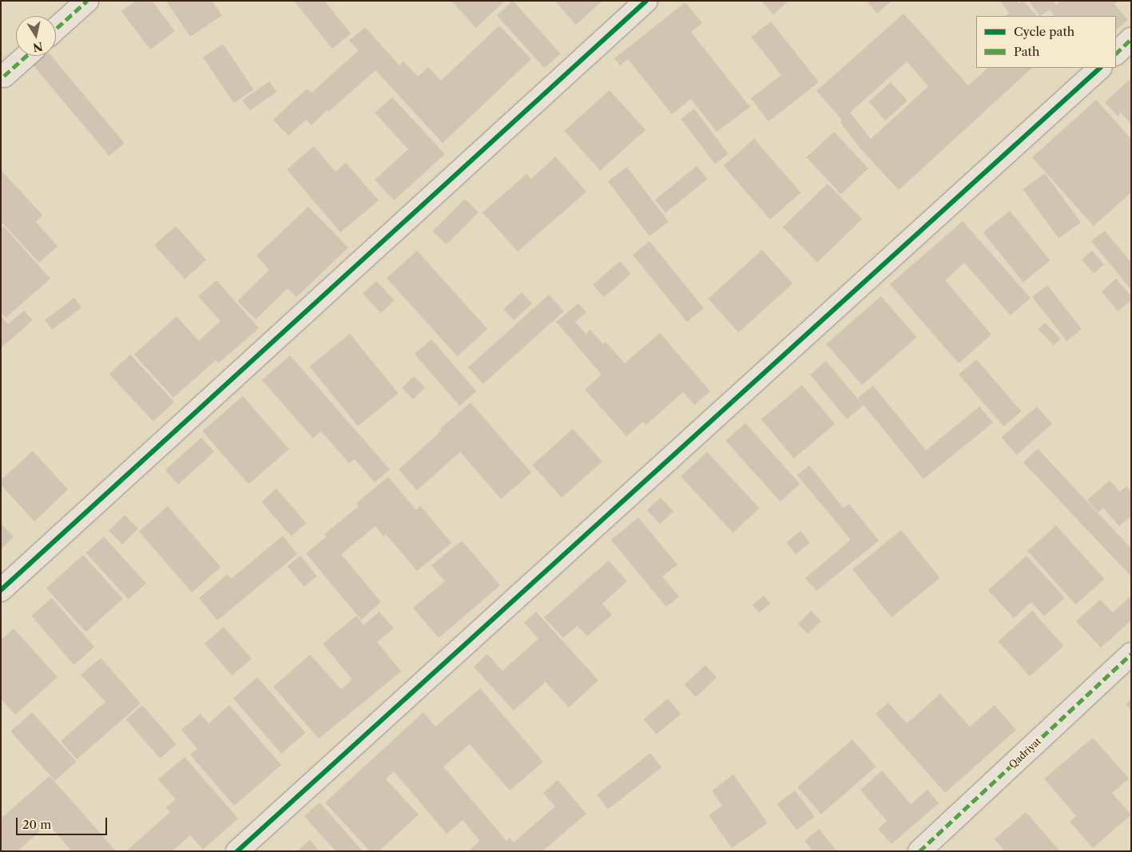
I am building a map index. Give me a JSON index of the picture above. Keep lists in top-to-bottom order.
{
  "streets": {
    "street": ["Qadriyat"]
  },
  "legend": ["Cycle path", "Path"],
  "scale_bar": "20 m",
  "north": "bottom"
}
